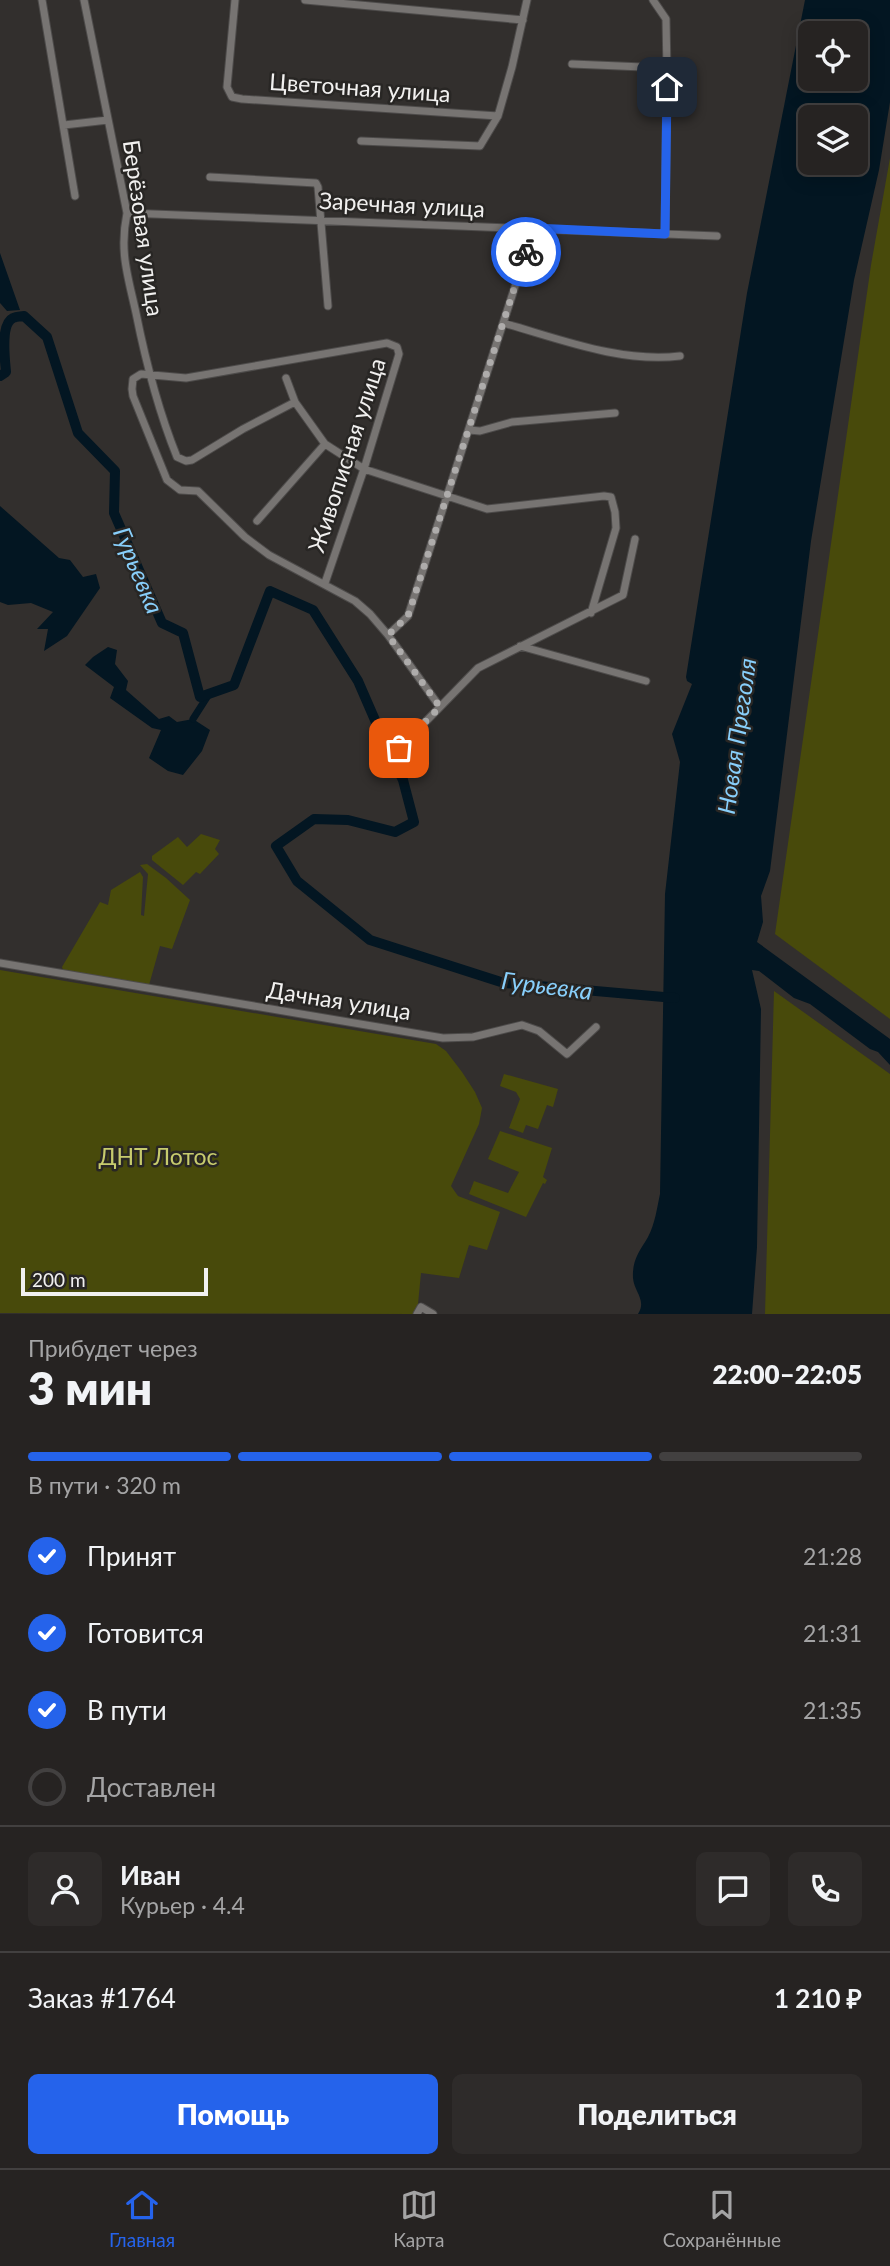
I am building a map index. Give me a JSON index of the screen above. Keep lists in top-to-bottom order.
{
  "streets": {
    "street": [
      "Цветочная улица",
      "Заречная улица",
      "Берёзовая улица",
      "Живописная улица",
      "Дачная улица"
    ]
  },
  "crossings": [
    ["Заречная улица", "Берёзовая улица"],
    ["Берёзовая улица", "Живописная улица"]
  ],
  "water": ["Гурьевка", "Новая Преголя"],
  "parks": ["ДНТ Лотос"],
  "scale_bar": "200 m",
  "page": {
    "scale": "200 m",
    "heading": ["3 мин", "Прибудет через", "22:00–22:05"],
    "panel": [
      "Иван",
      "Курьер · 4.4",
      "Заказ #1764",
      "1 210 ₽"
    ],
    "bar": "В пути · 320 m",
    "list": [
      ["Принят", "21:28"],
      ["Готовится", "21:31"],
      ["В пути", "21:35"],
      "Доставлен"
    ],
    "buttons": ["Помощь", "Поделиться"],
    "tabs": ["Главная", "Карта", "Сохранённые"]
  }
}
